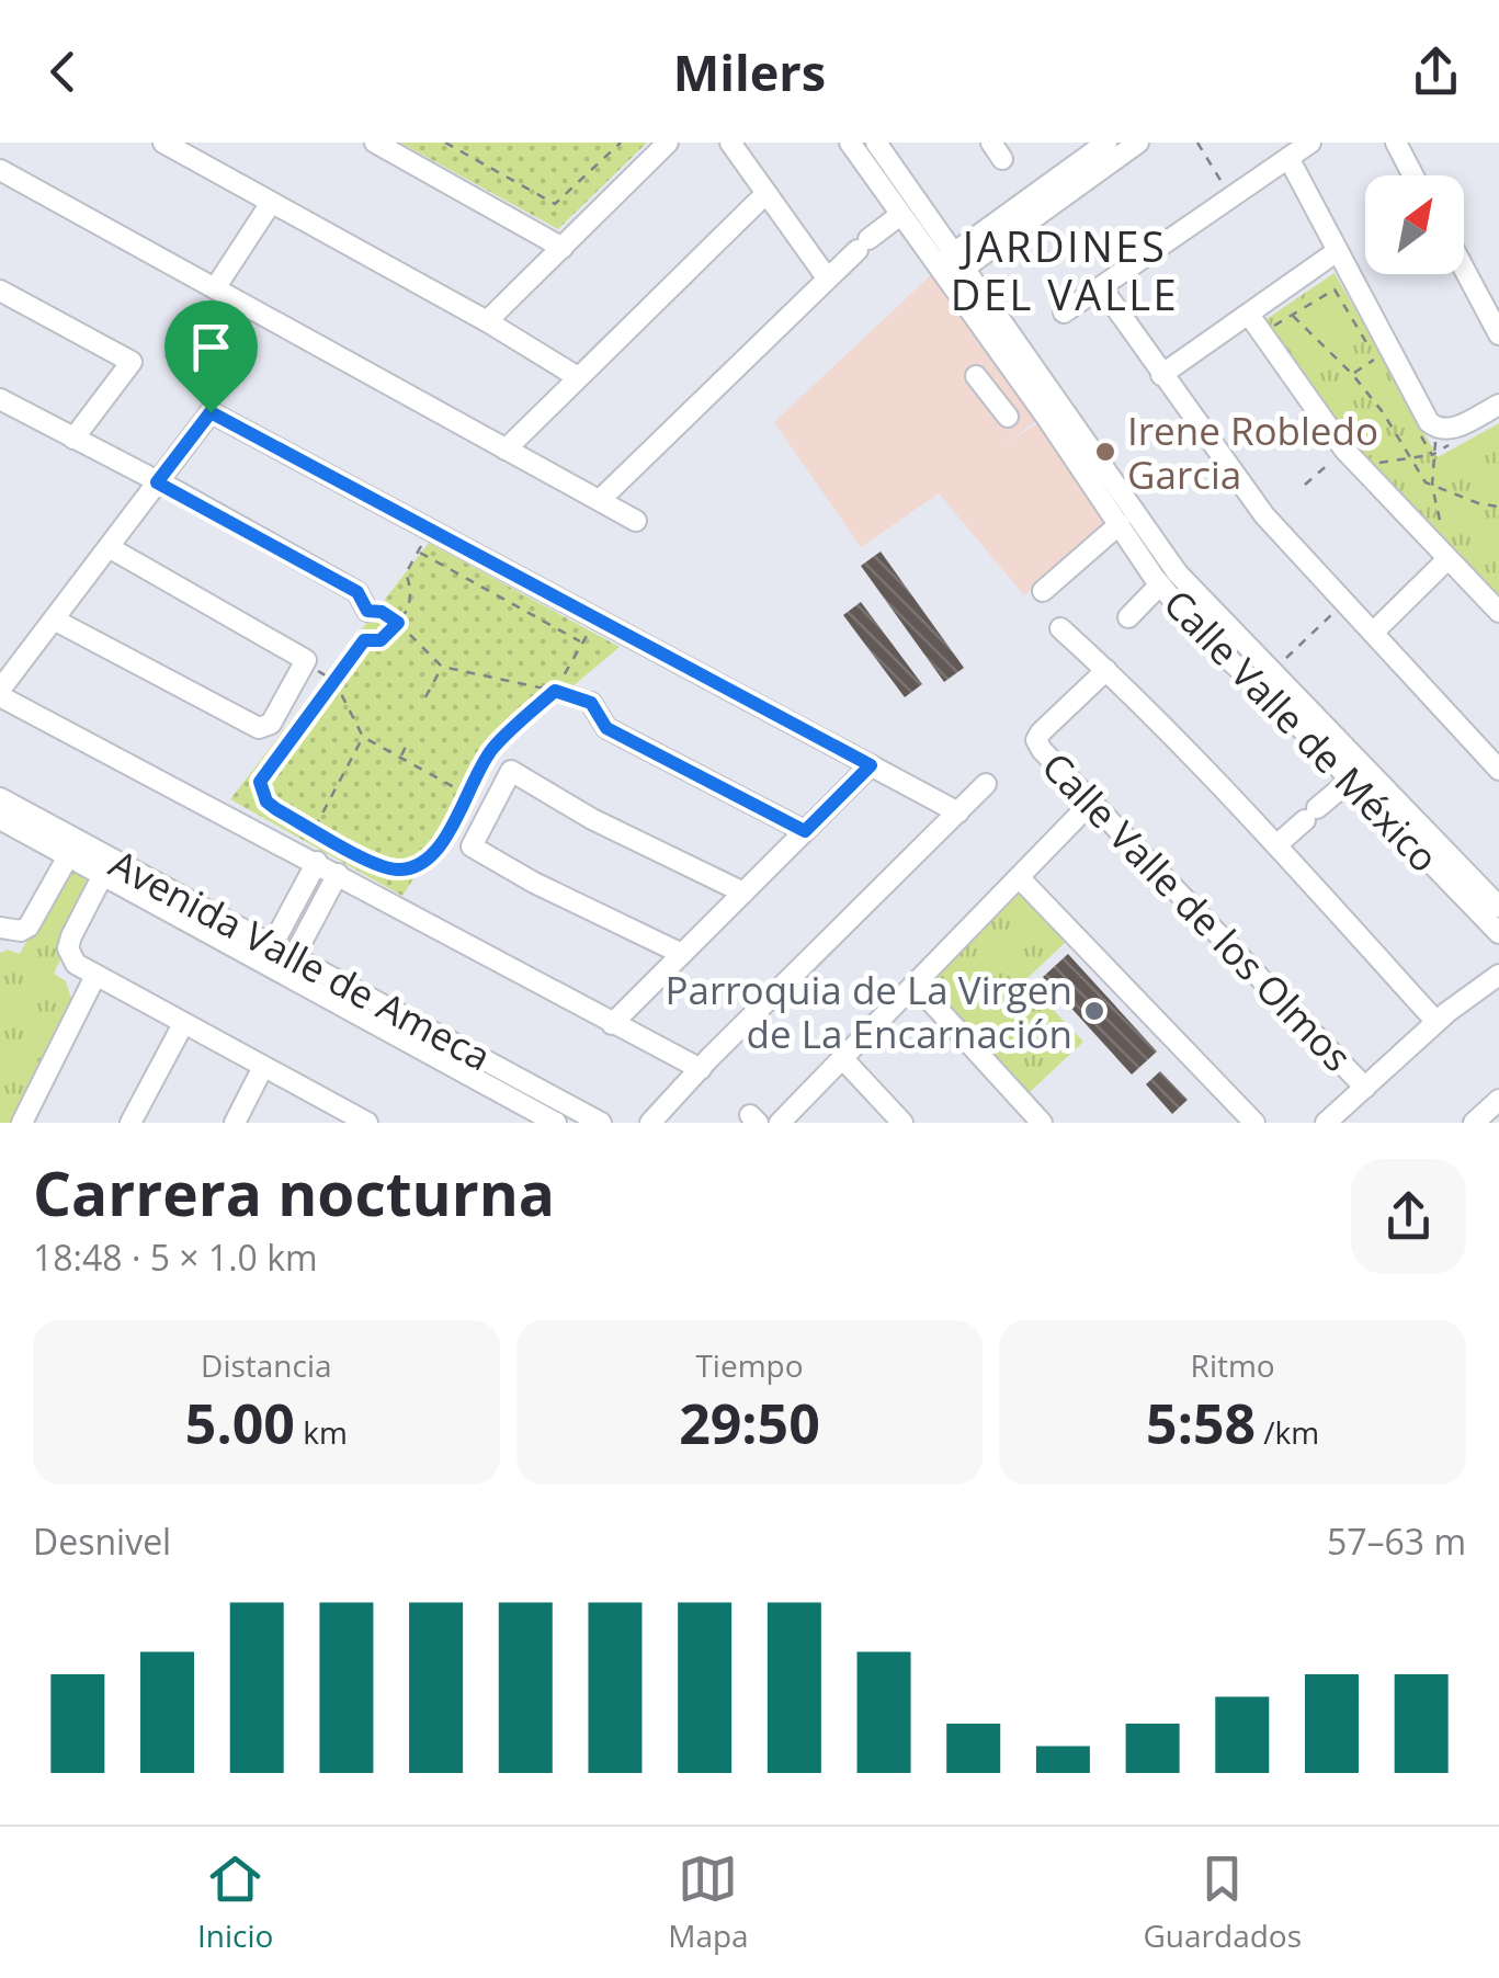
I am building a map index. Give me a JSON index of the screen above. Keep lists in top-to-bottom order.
{
  "streets": {
    "street": ["Calle Valle de México", "Calle Valle de los Olmos", "Avenida Valle de Ameca"]
  },
  "districts": ["JARDINES DEL VALLE"],
  "places": ["Irene Robledo Garcia", "Parroquia de La Virgen de La Encarnación"],
  "north": "top right",
  "page": {
    "header": "Milers",
    "heading": ["Carrera nocturna", "18:48 · 5 × 1.0 km"],
    "stats": [
      ["Distancia", "5.00 km"],
      ["Tiempo", "29:50"],
      ["Ritmo", "5:58 /km"]
    ],
    "chart": ["Desnivel", "57–63 m"],
    "tabs": ["Inicio", "Mapa", "Guardados"]
  }
}
